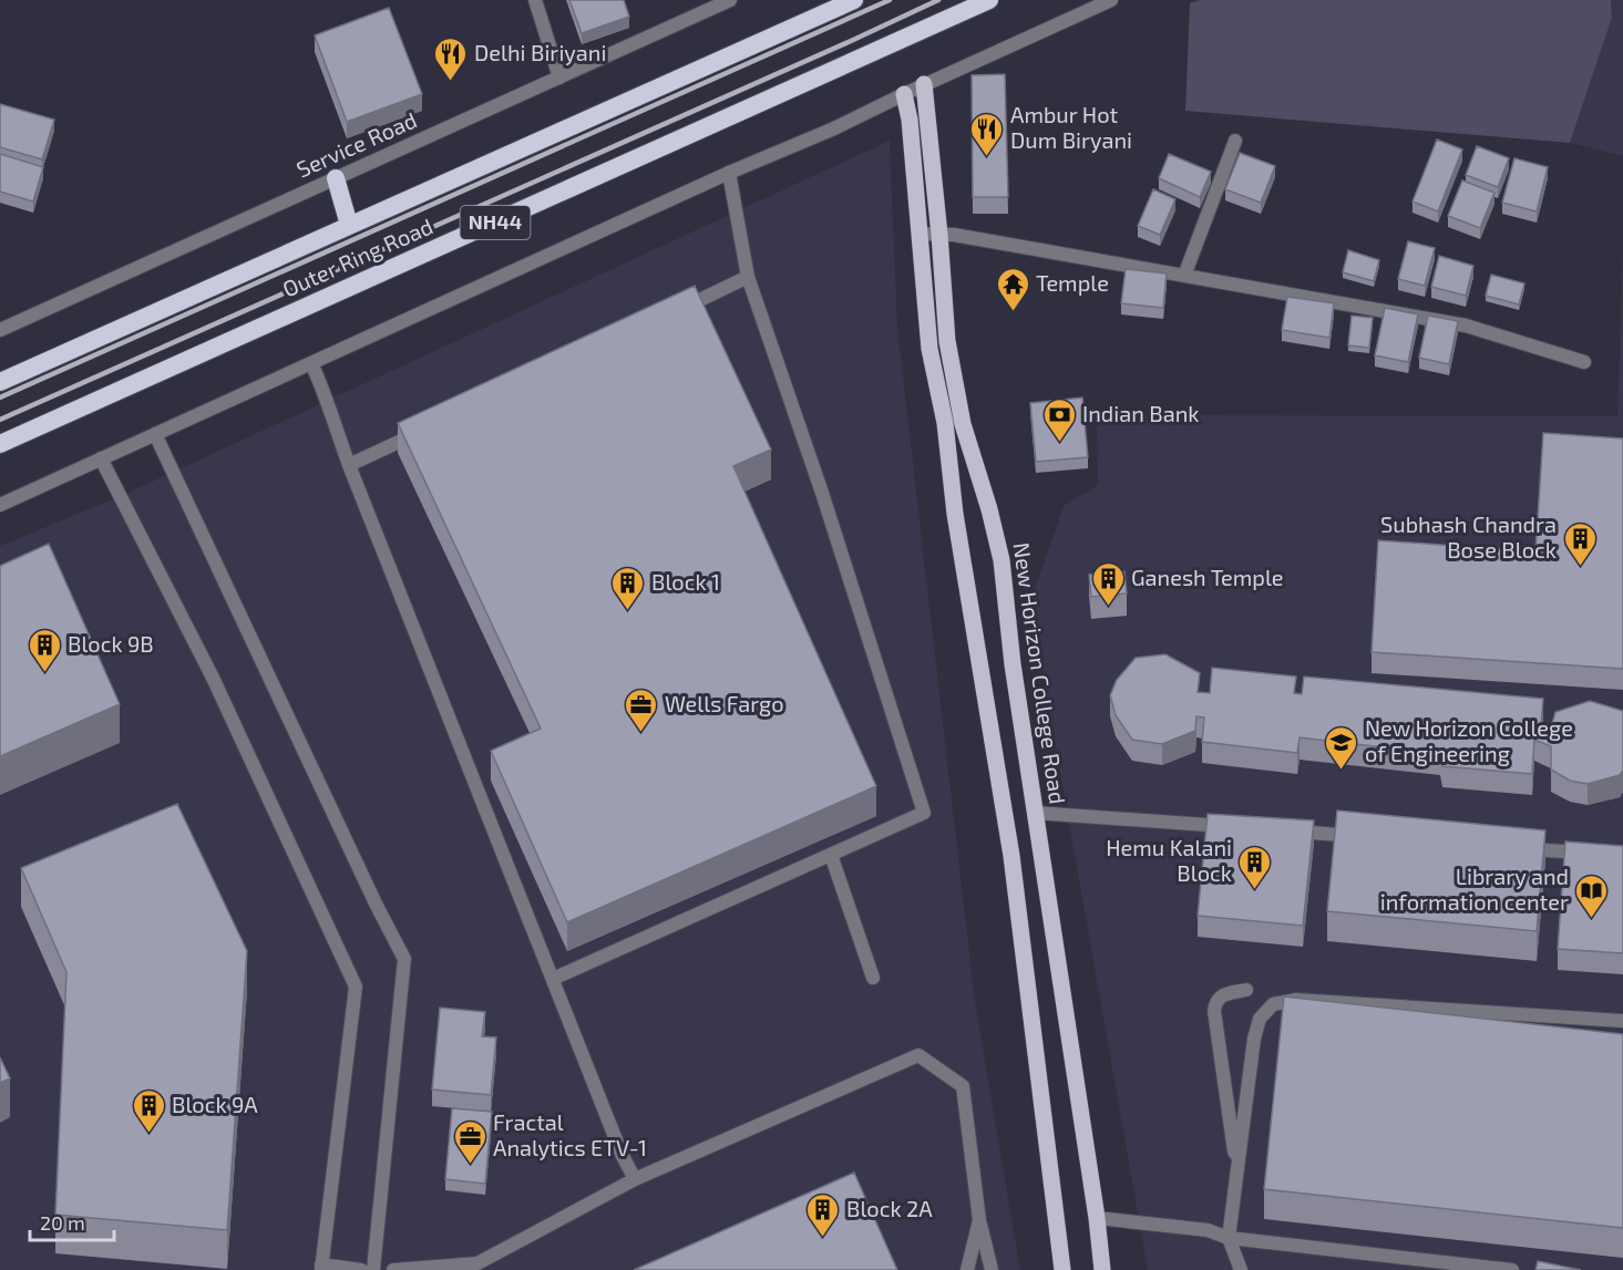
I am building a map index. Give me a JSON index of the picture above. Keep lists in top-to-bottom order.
{
  "streets": {
    "highway": ["NH44", "Outer Ring Road"],
    "main road": ["New Horizon College Road"],
    "street": ["Service Road"]
  },
  "places": {
    "restaurant": ["Delhi Biriyani", "Ambur Hot Dum Biryani"],
    "temple": ["Temple"],
    "bank": ["Indian Bank"],
    "building": [
      "Subhash Chandra Bose Block",
      "Ganesh Temple",
      "Block 1",
      "Block 9B",
      "Hemu Kalani Block",
      "Block 9A",
      "Block 2A"
    ],
    "office": ["Wells Fargo", "Fractal Analytics ETV-1"],
    "school or university": ["New Horizon College of Engineering"],
    "library": ["Library and information center"]
  },
  "scale_bar": "20 m"
}
